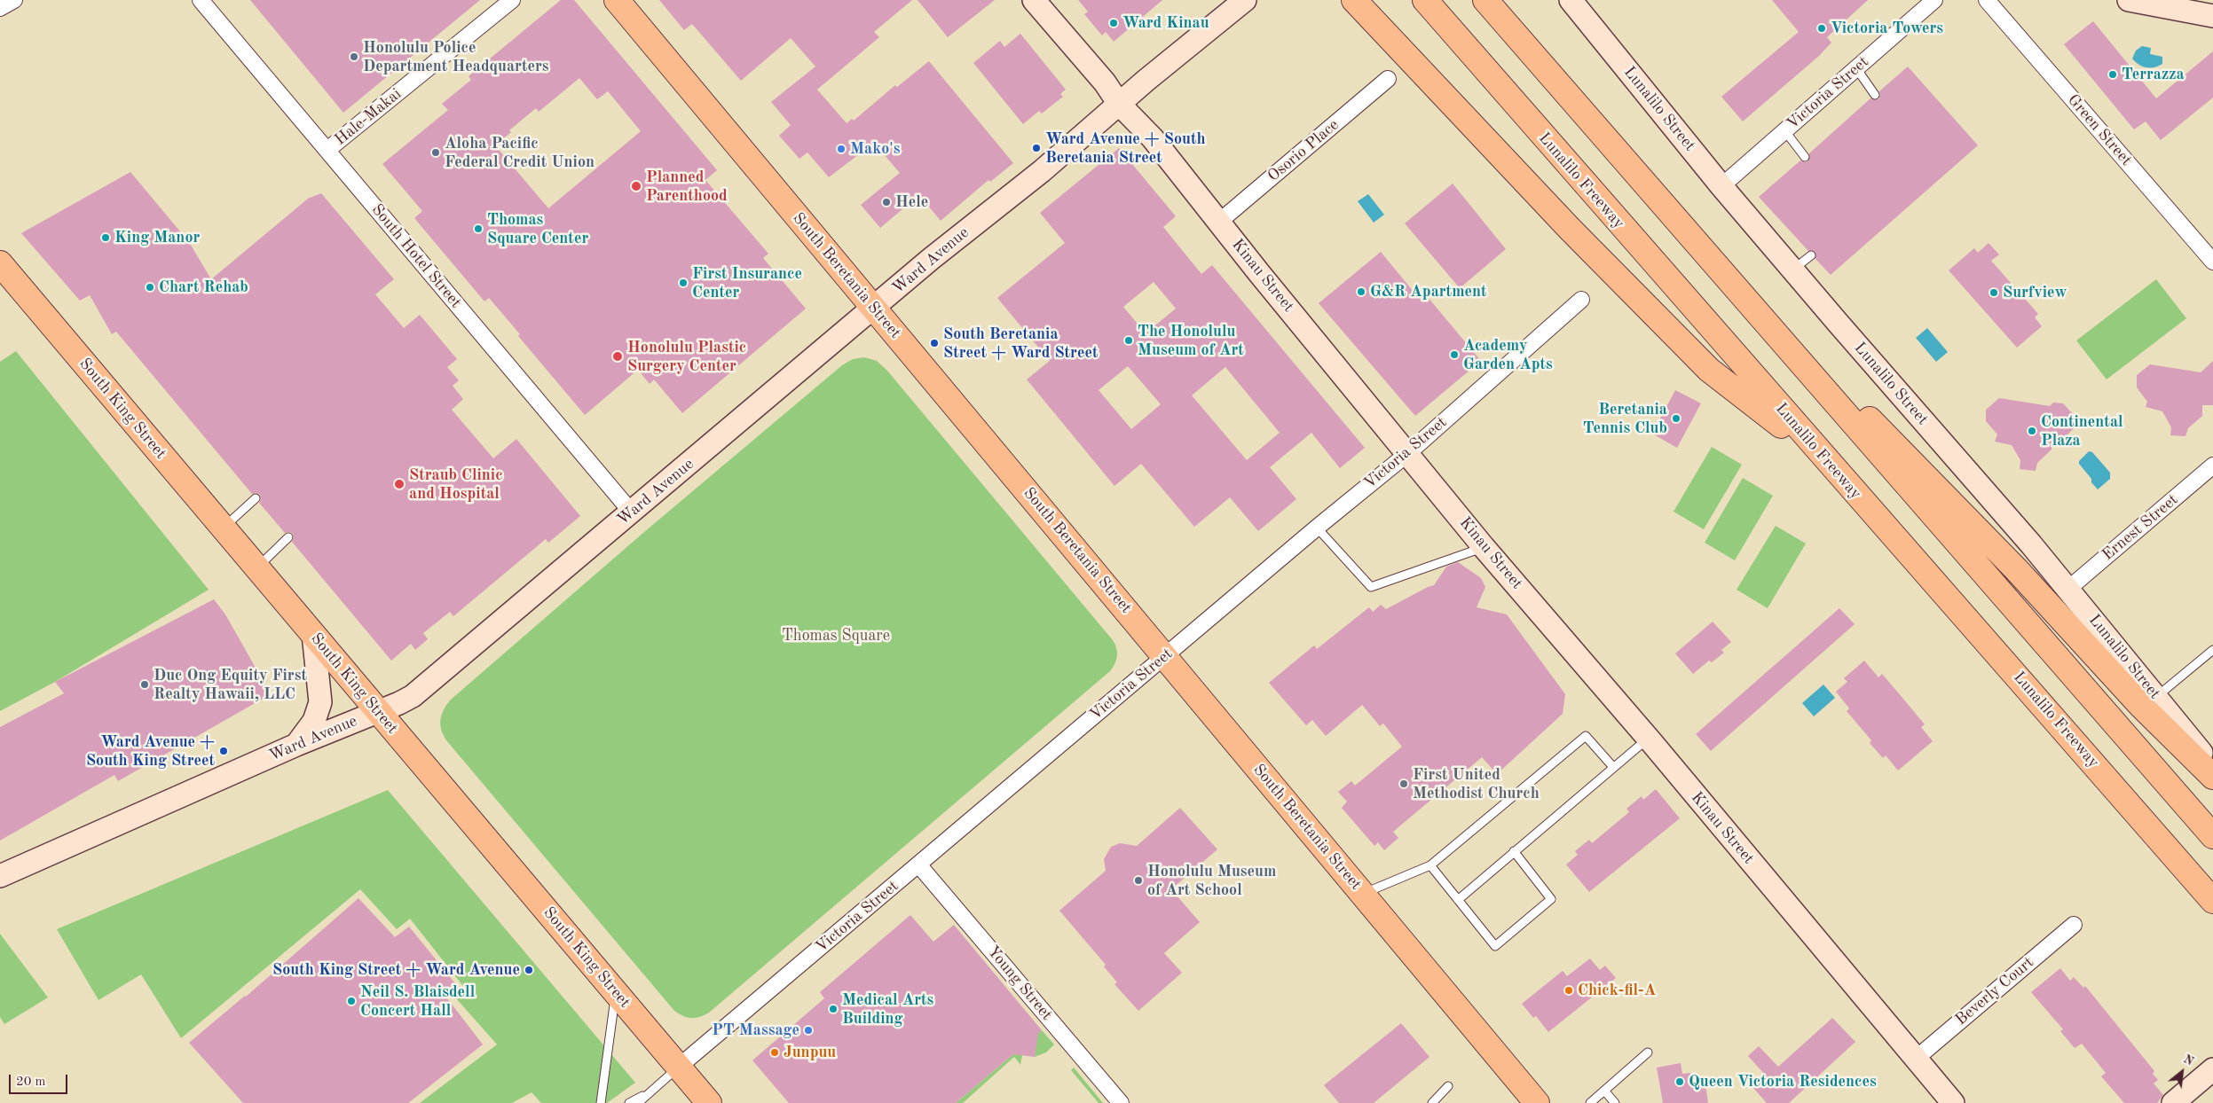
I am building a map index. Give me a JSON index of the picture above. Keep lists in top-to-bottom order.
{
  "streets": {
    "main road": [
      "Lunalilo Street",
      "Lunalilo Freeway",
      "Ward Avenue",
      "South Beretania Street",
      "Kinau Street",
      "South King Street"
    ],
    "street": [
      "Victoria Street",
      "Hale-Makai",
      "Green Street",
      "Osorio Place",
      "South Hotel Street",
      "Ernest Street",
      "Young Street",
      "Beverly Court"
    ]
  },
  "crossings": [
    ["Victoria Street", "Lunalilo Street"],
    ["Victoria Street", "South Beretania Street"],
    ["Victoria Street", "Kinau Street"],
    ["Victoria Street", "South King Street"],
    ["Victoria Street", "Young Street"],
    ["Lunalilo Street", "Ernest Street"],
    ["Hale-Makai", "South Hotel Street"],
    ["Osorio Place", "Kinau Street"],
    ["South Hotel Street", "Ward Avenue"],
    ["Ward Avenue", "South Beretania Street"],
    ["Ward Avenue", "Kinau Street"],
    ["Ward Avenue", "South King Street"],
    ["Kinau Street", "Beverly Court"]
  ],
  "parks": ["Thomas Square"],
  "places": [
    "Ward Kinau",
    "Victoria Towers",
    "Honolulu Police Department Headquarters",
    "Terrazza",
    "Ward Avenue + South Beretania Street",
    "Mako's",
    "Aloha Pacific Federal Credit Union",
    "Planned Parenthood",
    "Hele",
    "Thomas Square Center",
    "King Manor",
    "First Insurance Center",
    "Chart Rehab",
    "G&R Apartment",
    "Surfview",
    "The Honolulu Museum of Art",
    "South Beretania Street + Ward Street",
    "Academy Garden Apts",
    "Honolulu Plastic Surgery Center",
    "Beretania Tennis Club",
    "Continental Plaza",
    "Straub Clinic and Hospital",
    "Duc Ong Equity First Realty Hawaii, LLC",
    "Ward Avenue + South King Street",
    "First United Methodist Church",
    "Honolulu Museum of Art School",
    "South King Street + Ward Avenue",
    "Chick-fil-A",
    "Neil S. Blaisdell Concert Hall",
    "Medical Arts Building",
    "PT Massage",
    "Junpuu",
    "Queen Victoria Residences"
  ],
  "scale_bar": "20 m",
  "north": "top right"
}
